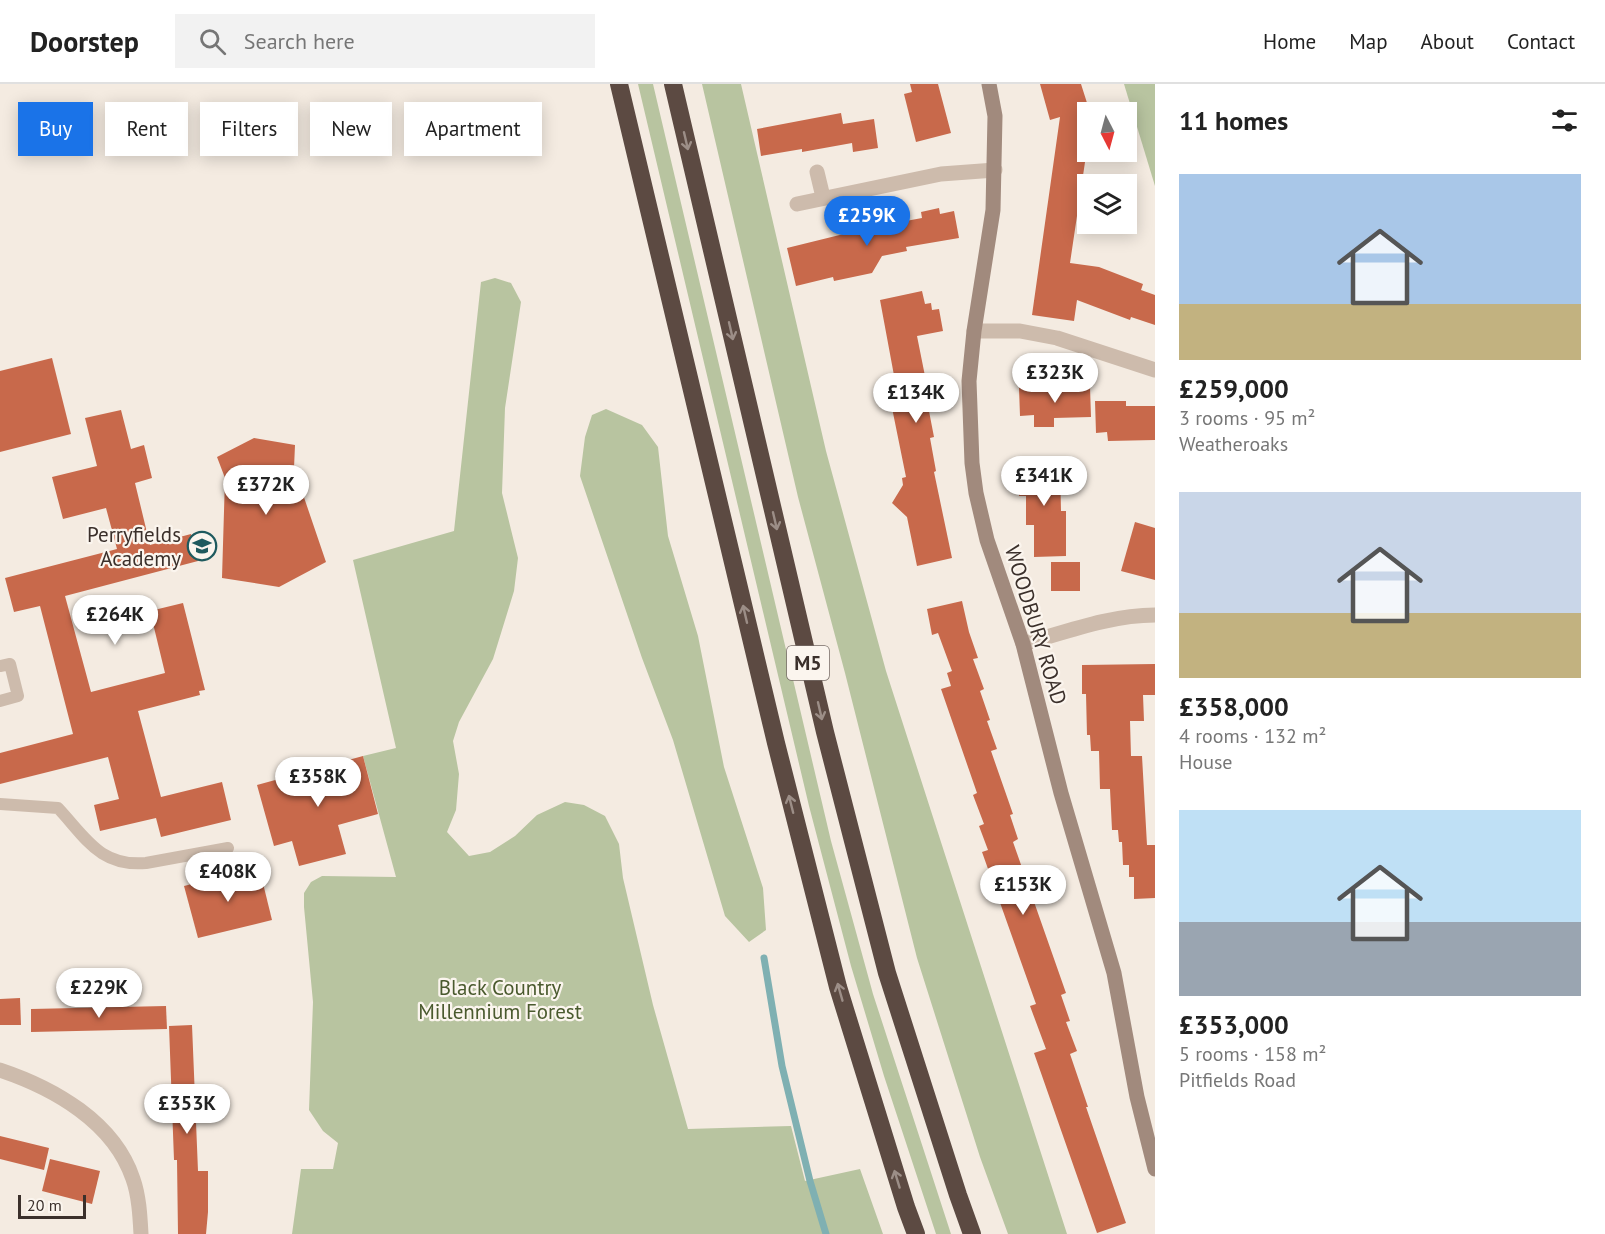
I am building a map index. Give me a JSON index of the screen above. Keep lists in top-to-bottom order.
{
  "streets": {
    "highway": ["M5"],
    "street": ["WOODBURY ROAD"]
  },
  "parks": ["Black Country Millennium Forest"],
  "places": {
    "school or university": ["Perryfields Academy"]
  },
  "scale_bar": "20 m",
  "north": "bottom",
  "page": {
    "header": "Doorstep",
    "search": "Search here",
    "nav": [
      "Home",
      "Map",
      "About",
      "Contact"
    ],
    "heading": "11 homes",
    "chip": [
      "Buy",
      "Rent",
      "Filters",
      "New",
      "Apartment"
    ],
    "list": [
      {
        "name": "£259,000",
        "note": "3 rooms · 95 m² · Weatheroaks"
      },
      {
        "name": "£358,000",
        "note": "4 rooms · 132 m² · House"
      },
      {
        "name": "£353,000",
        "note": "5 rooms · 158 m² · Pitfields Road"
      }
    ],
    "price": [
      "£259K",
      "£323K",
      "£134K",
      "£341K",
      "£372K",
      "£264K",
      "£358K",
      "£408K",
      "£153K",
      "£229K",
      "£353K"
    ],
    "scale": "20 m"
  }
}
